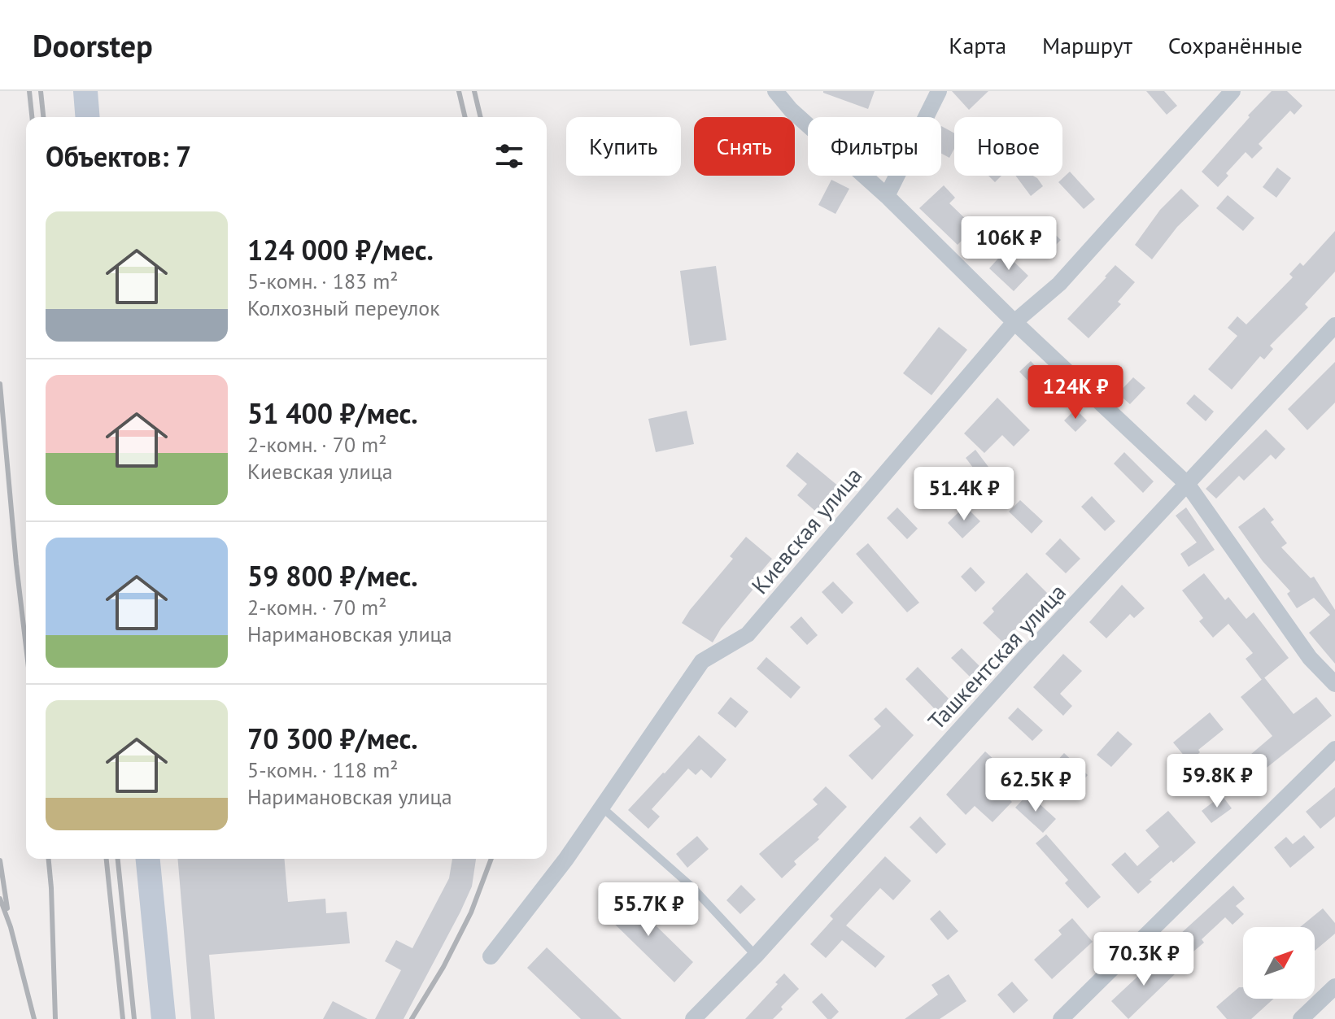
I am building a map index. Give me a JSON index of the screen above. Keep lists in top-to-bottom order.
{
  "streets": {
    "street": ["Киевская улица", "Ташкентская улица"]
  },
  "north": "top right",
  "page": {
    "header": "Doorstep",
    "nav": ["Карта", "Маршрут", "Сохранённые"],
    "chip": [
      "Купить",
      "Снять",
      "Фильтры",
      "Новое"
    ],
    "heading": "Объектов: 7",
    "list": [
      {
        "name": "124 000 ₽/мес.",
        "note": "5-комн. · 183 m² · Колхозный переулок"
      },
      {
        "name": "51 400 ₽/мес.",
        "note": "2-комн. · 70 m² · Киевская улица"
      },
      {
        "name": "59 800 ₽/мес.",
        "note": "2-комн. · 70 m² · Наримановская улица"
      },
      {
        "name": "70 300 ₽/мес.",
        "note": "5-комн. · 118 m² · Наримановская улица"
      }
    ],
    "price": [
      "106K ₽",
      "124K ₽",
      "51.4K ₽",
      "59.8K ₽",
      "62.5K ₽",
      "55.7K ₽",
      "70.3K ₽"
    ]
  }
}
